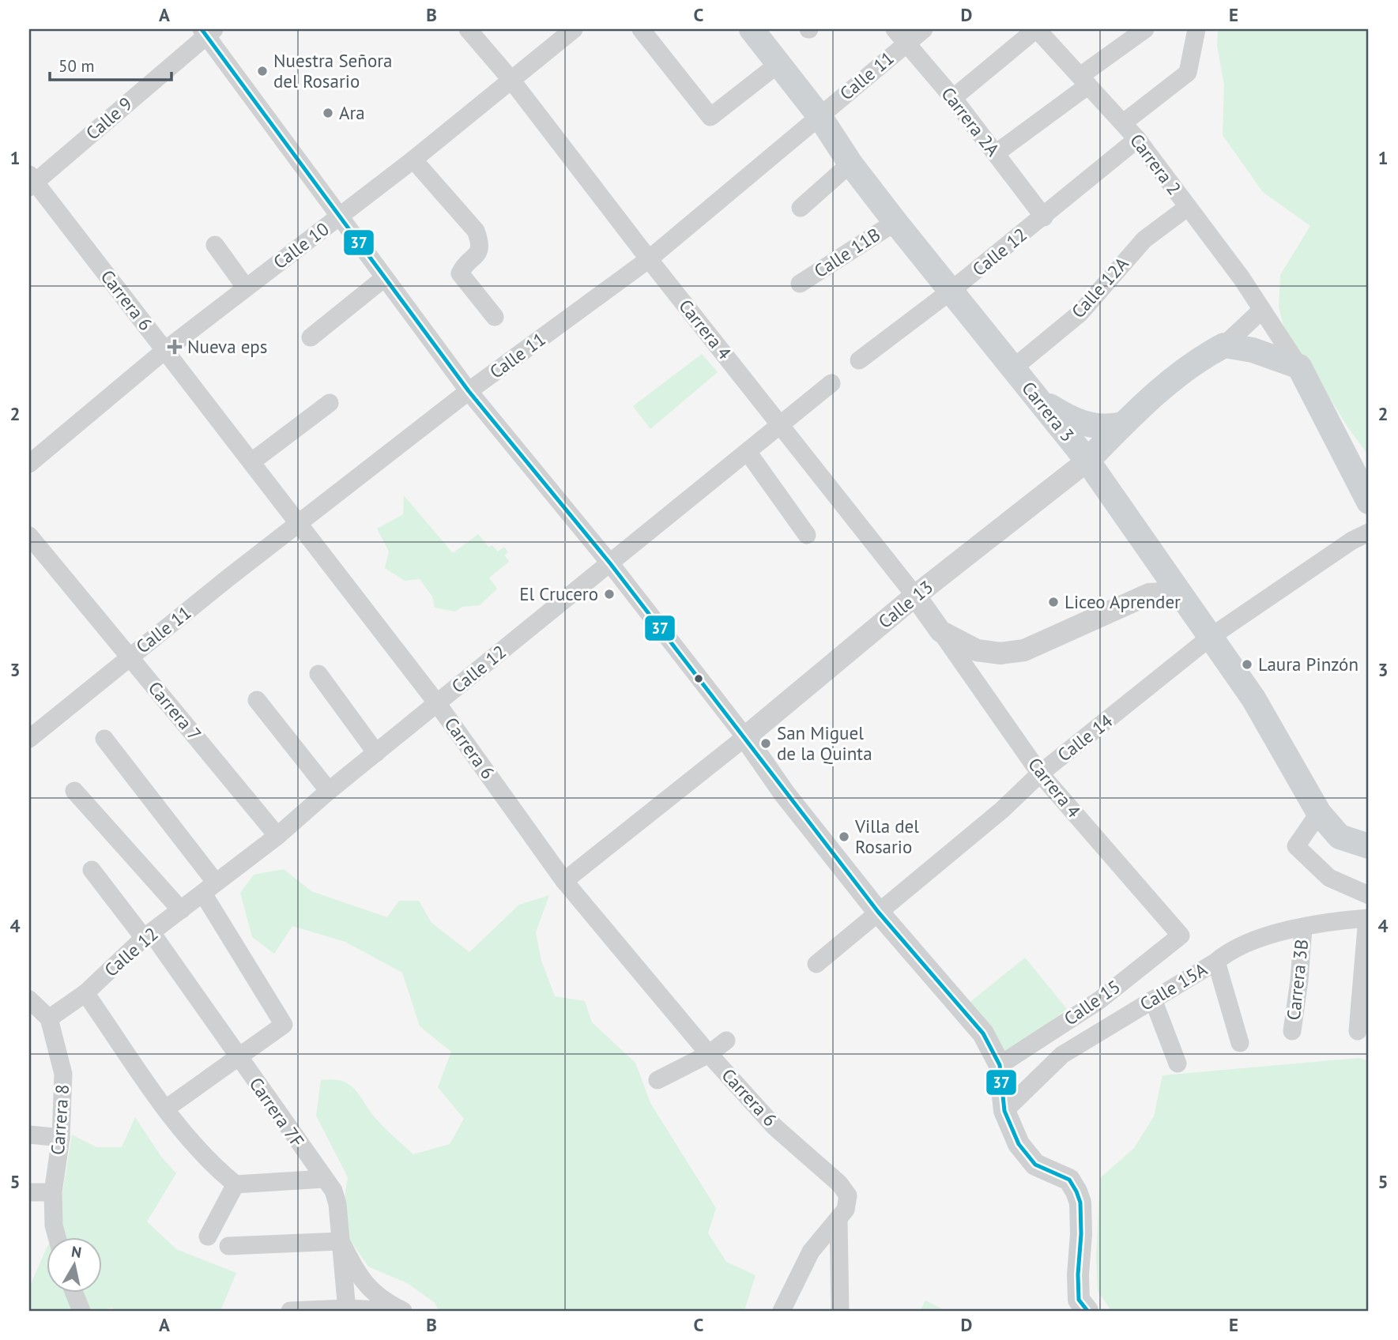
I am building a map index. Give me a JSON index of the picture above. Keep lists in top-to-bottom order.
{
  "streets": {
    "main road": ["Carrera 2", "Carrera 3", "Calle 13"],
    "street": [
      "Calle 11",
      "Calle 9",
      "Carrera 2A",
      "Calle 10",
      "Calle 12",
      "Calle 11B",
      "Calle 12A",
      "Carrera 6",
      "Carrera 4",
      "Carrera 7",
      "Calle 14",
      "Carrera 3B",
      "Calle 15A",
      "Calle 15",
      "Carrera 7F",
      "Carrera 8"
    ]
  },
  "crossings": [
    ["Calle 11", "Carrera 2A"],
    ["Calle 11", "Carrera 6"],
    ["Calle 11", "Carrera 4"],
    ["Calle 11", "Carrera 3"],
    ["Calle 11", "Carrera 7"],
    ["Calle 9", "Carrera 6"],
    ["Carrera 2A", "Calle 12"],
    ["Carrera 2", "Calle 12"],
    ["Carrera 2", "Calle 12A"],
    ["Calle 10", "Carrera 6"],
    ["Calle 10", "Carrera 4"],
    ["Calle 12", "Carrera 6"],
    ["Calle 12", "Carrera 4"],
    ["Calle 12", "Carrera 3"],
    ["Calle 12", "Carrera 7"],
    ["Calle 12", "Carrera 7F"],
    ["Calle 12", "Carrera 8"],
    ["Calle 11B", "Carrera 3"],
    ["Calle 12A", "Carrera 3"],
    ["Carrera 6", "Calle 13"],
    ["Carrera 4", "Carrera 3"],
    ["Carrera 4", "Calle 13"],
    ["Carrera 4", "Calle 14"],
    ["Carrera 4", "Calle 15"],
    ["Carrera 3", "Calle 13"],
    ["Carrera 3", "Calle 14"],
    ["Carrera 3B", "Calle 15A"]
  ],
  "places": {
    "other": [
      "Nuestra Señora del Rosario",
      "Ara",
      "El Crucero",
      "Liceo Aprender",
      "Laura Pinzón",
      "San Miguel de la Quinta",
      "Villa del Rosario"
    ],
    "health": ["Nueva eps"]
  },
  "lines": ["transit line 37"],
  "scale_bar": "50 m",
  "north": "top",
  "grid": {
    "columns": [
      "A",
      "B",
      "C",
      "D",
      "E"
    ],
    "rows": [
      "1",
      "2",
      "3",
      "4",
      "5"
    ]
  }
}
